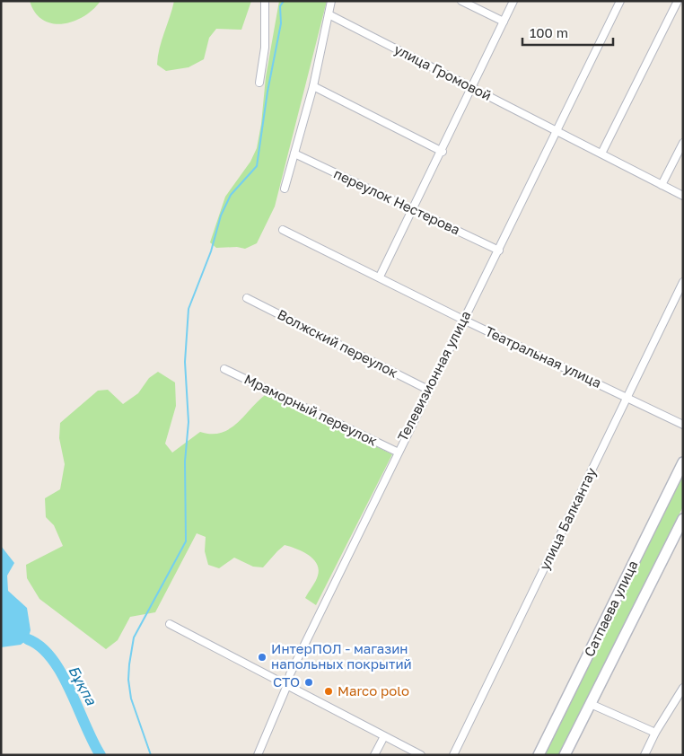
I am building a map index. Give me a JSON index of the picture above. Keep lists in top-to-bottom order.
{
  "streets": {
    "main road": ["Сатпаева улица"],
    "street": [
      "улица Громовой",
      "переулок Нестерова",
      "Волжский переулок",
      "Театральная улица",
      "Телевизионная улица",
      "Мраморный переулок",
      "улица Балкантау"
    ]
  },
  "crossings": [
    ["улица Громовой", "Телевизионная улица"],
    ["переулок Нестерова", "Телевизионная улица"],
    ["Волжский переулок", "Телевизионная улица"],
    ["Театральная улица", "Телевизионная улица"],
    ["Театральная улица", "улица Балкантау"],
    ["Телевизионная улица", "Мраморный переулок"]
  ],
  "water": ["Бұқпа"],
  "places": ["ИнтерПОЛ - магазин напольных покрытий", "СТО", "Marco polo"],
  "scale_bar": "100 m"
}
